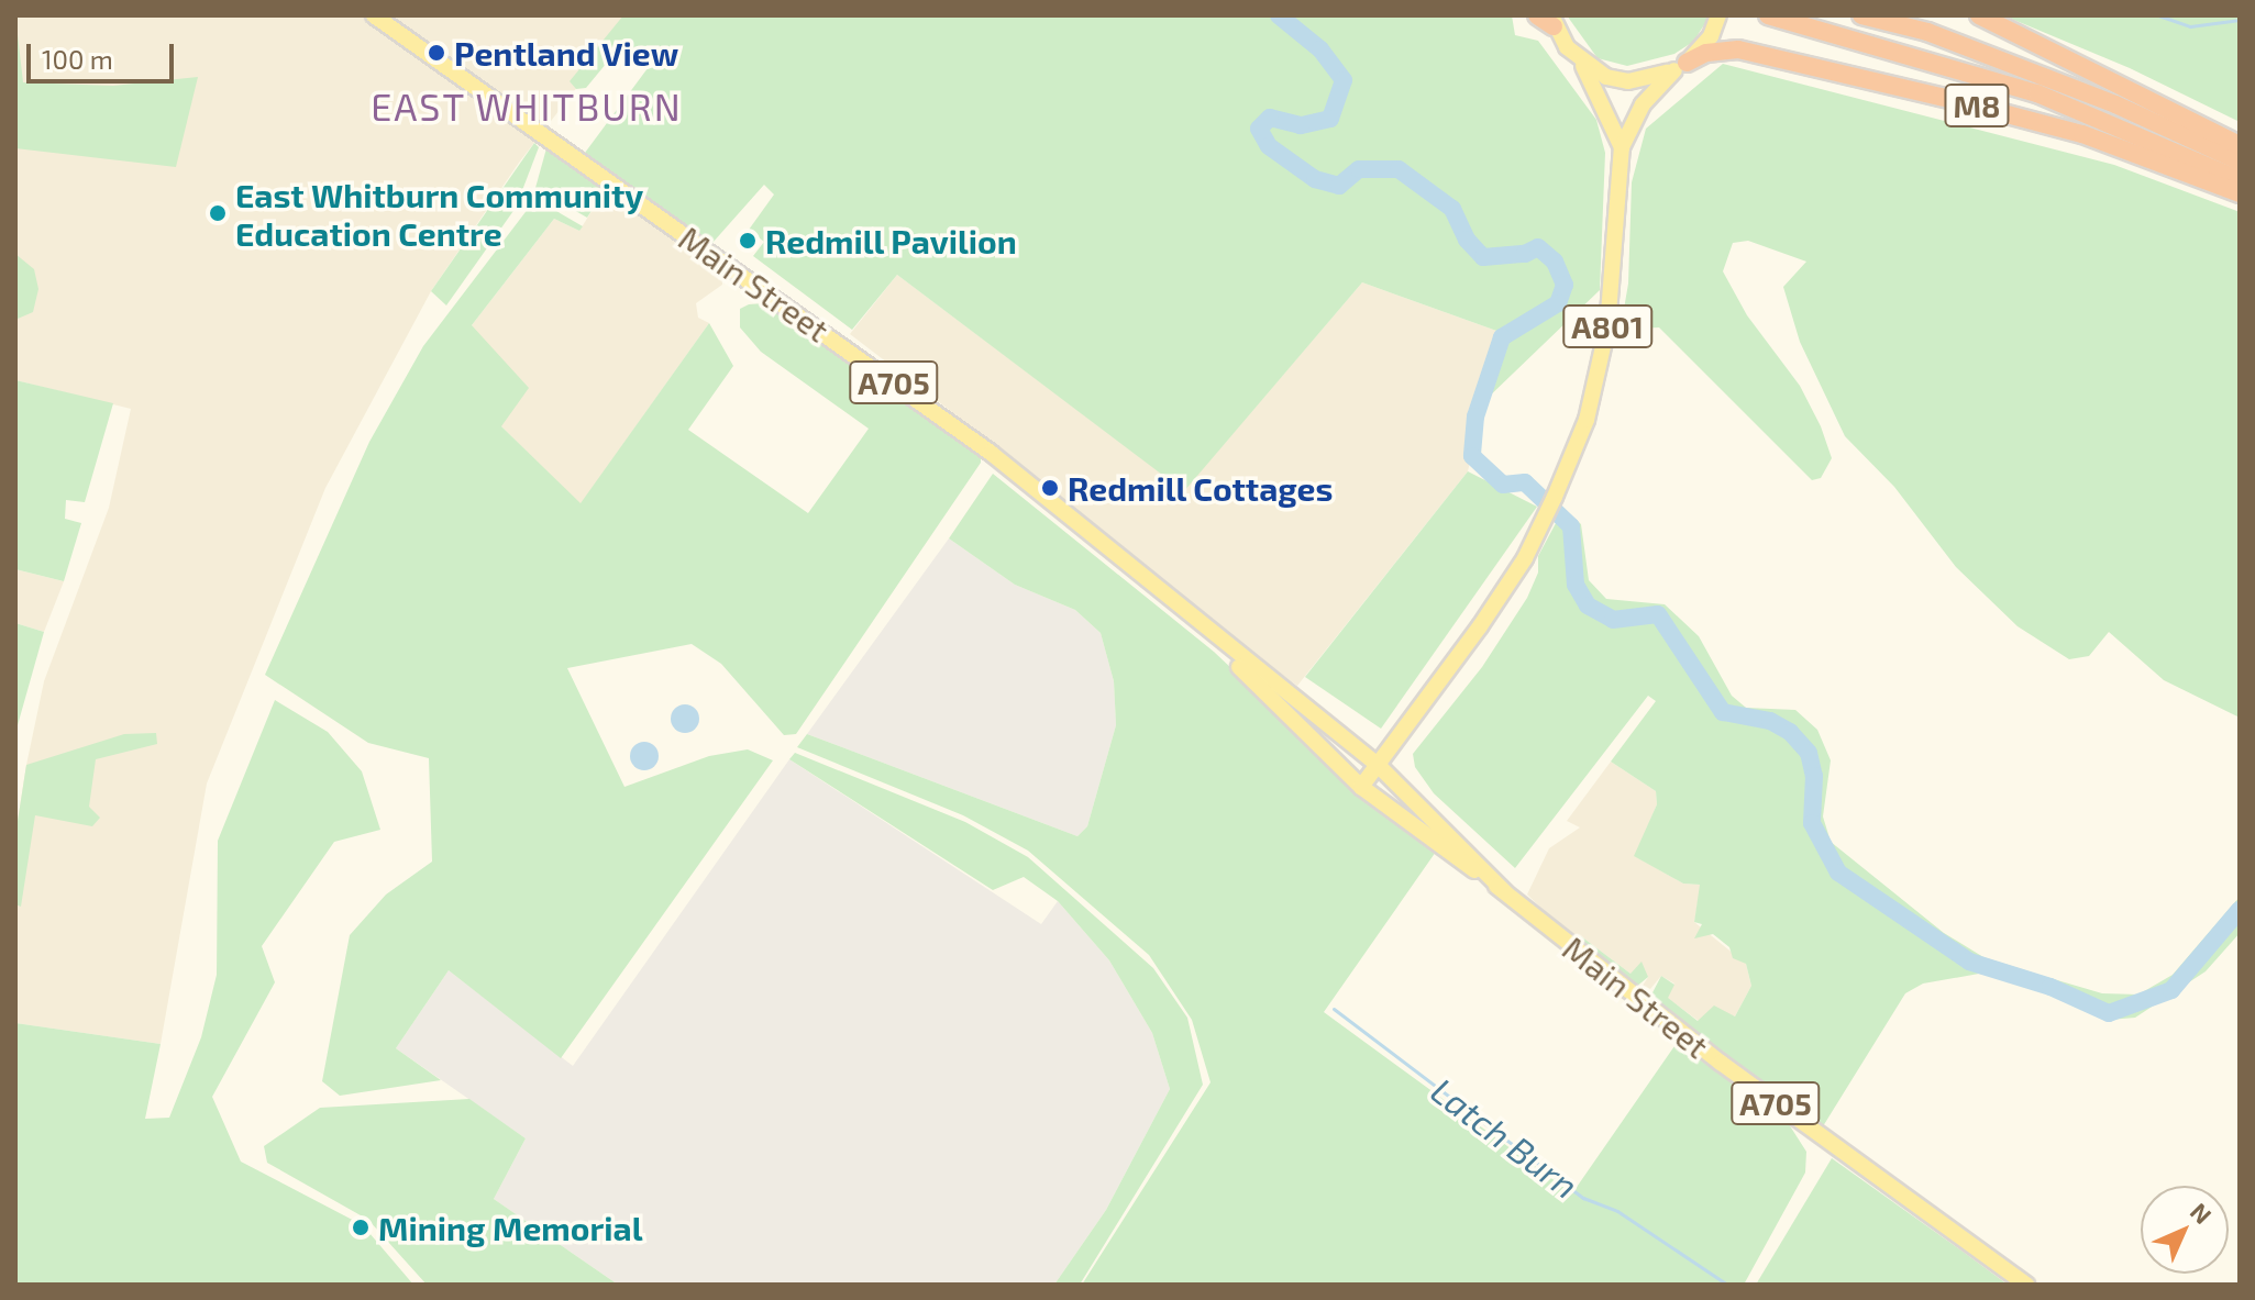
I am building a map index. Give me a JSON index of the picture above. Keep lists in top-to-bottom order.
{
  "streets": {
    "highway": ["M8"],
    "main road": ["Main Street", "A801", "A705"]
  },
  "crossings": [
    ["M8", "A801"],
    ["Main Street", "A801"]
  ],
  "districts": ["EAST WHITBURN"],
  "water": ["Latch Burn"],
  "places": [
    "Pentland View",
    "East Whitburn Community Education Centre",
    "Redmill Pavilion",
    "Redmill Cottages",
    "Mining Memorial"
  ],
  "scale_bar": "100 m",
  "north": "top right"
}
